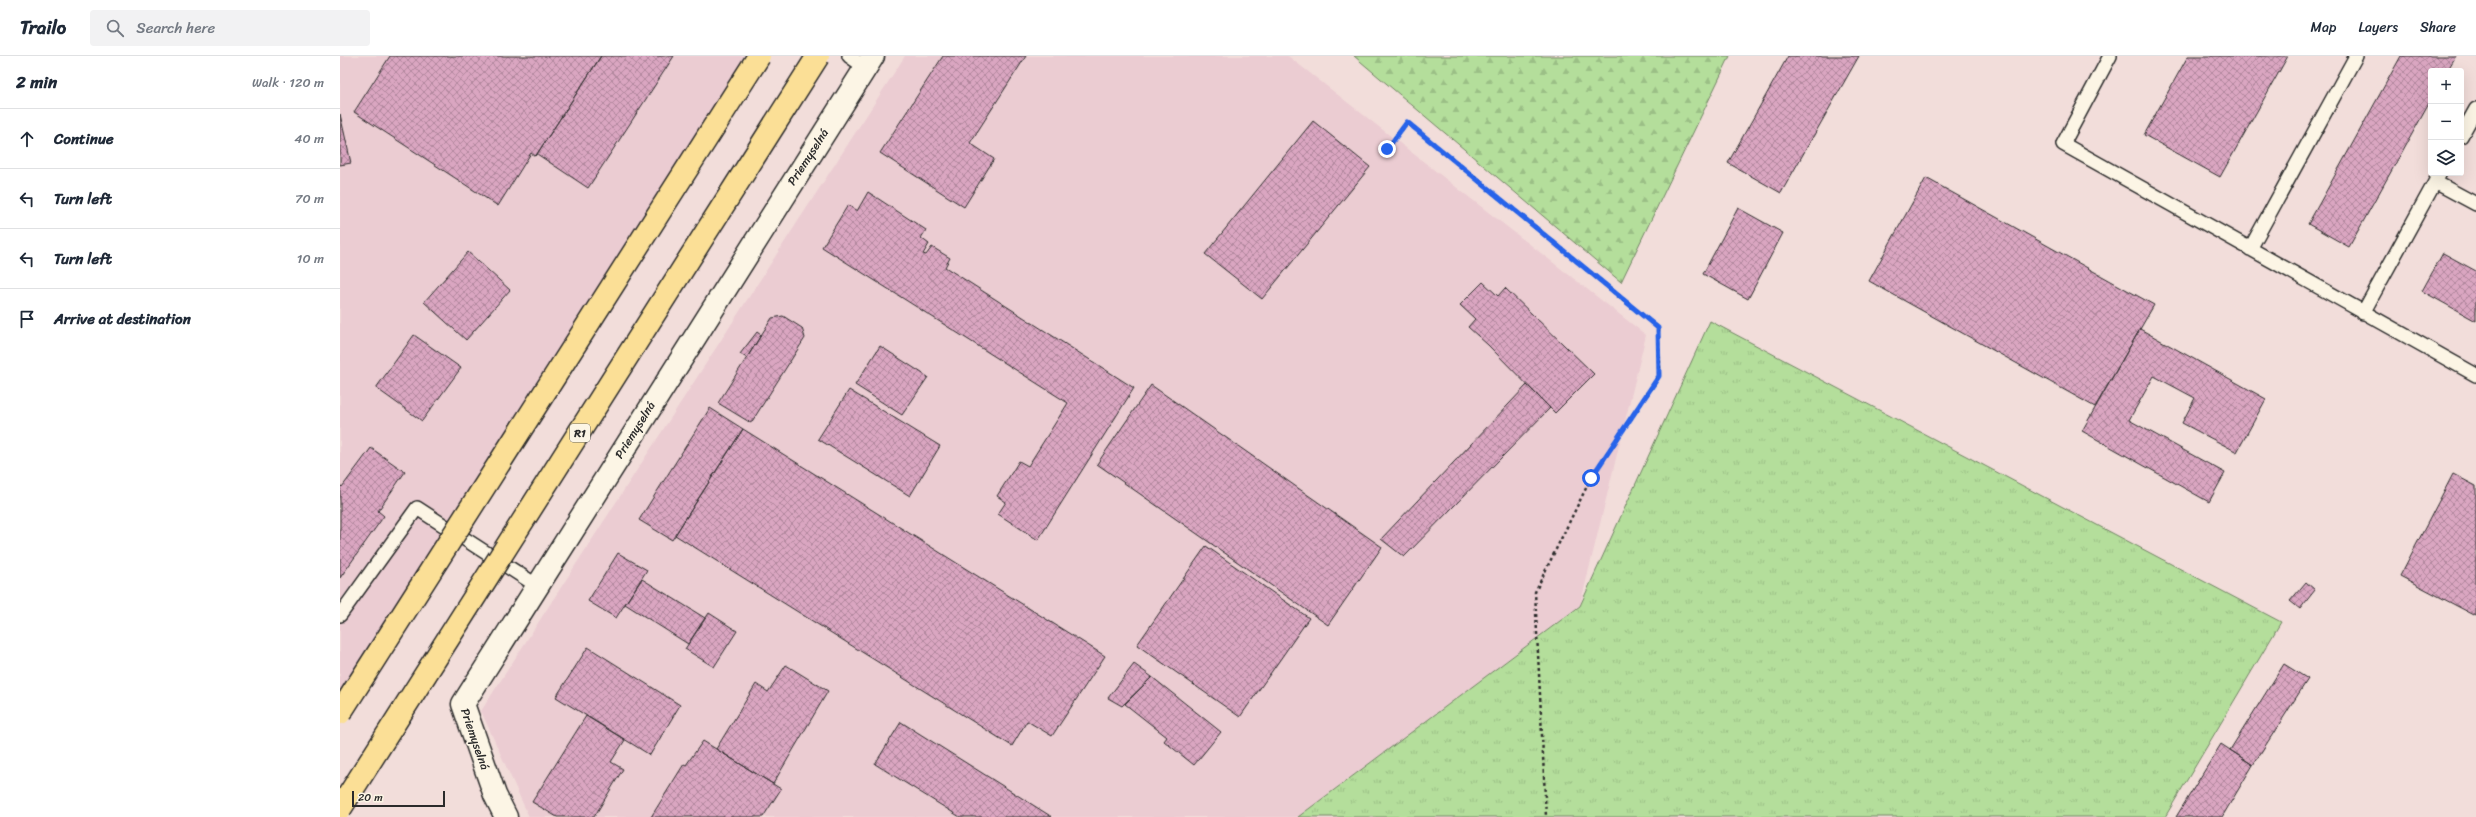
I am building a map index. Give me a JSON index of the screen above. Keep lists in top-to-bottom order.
{
  "streets": {
    "highway": ["R1"],
    "street": ["Priemyselná"]
  },
  "scale_bar": "20 m",
  "page": {
    "header": "Trailo",
    "search": "Search here",
    "nav": ["Map", "Layers", "Share"],
    "heading": ["2 min", "Walk · 120 m"],
    "map_buttons": ["+", "−"],
    "list": [
      ["Continue", "40 m"],
      ["Turn left", "70 m"],
      ["Turn left", "10 m"],
      "Arrive at destination"
    ],
    "scale": "20 m"
  }
}
